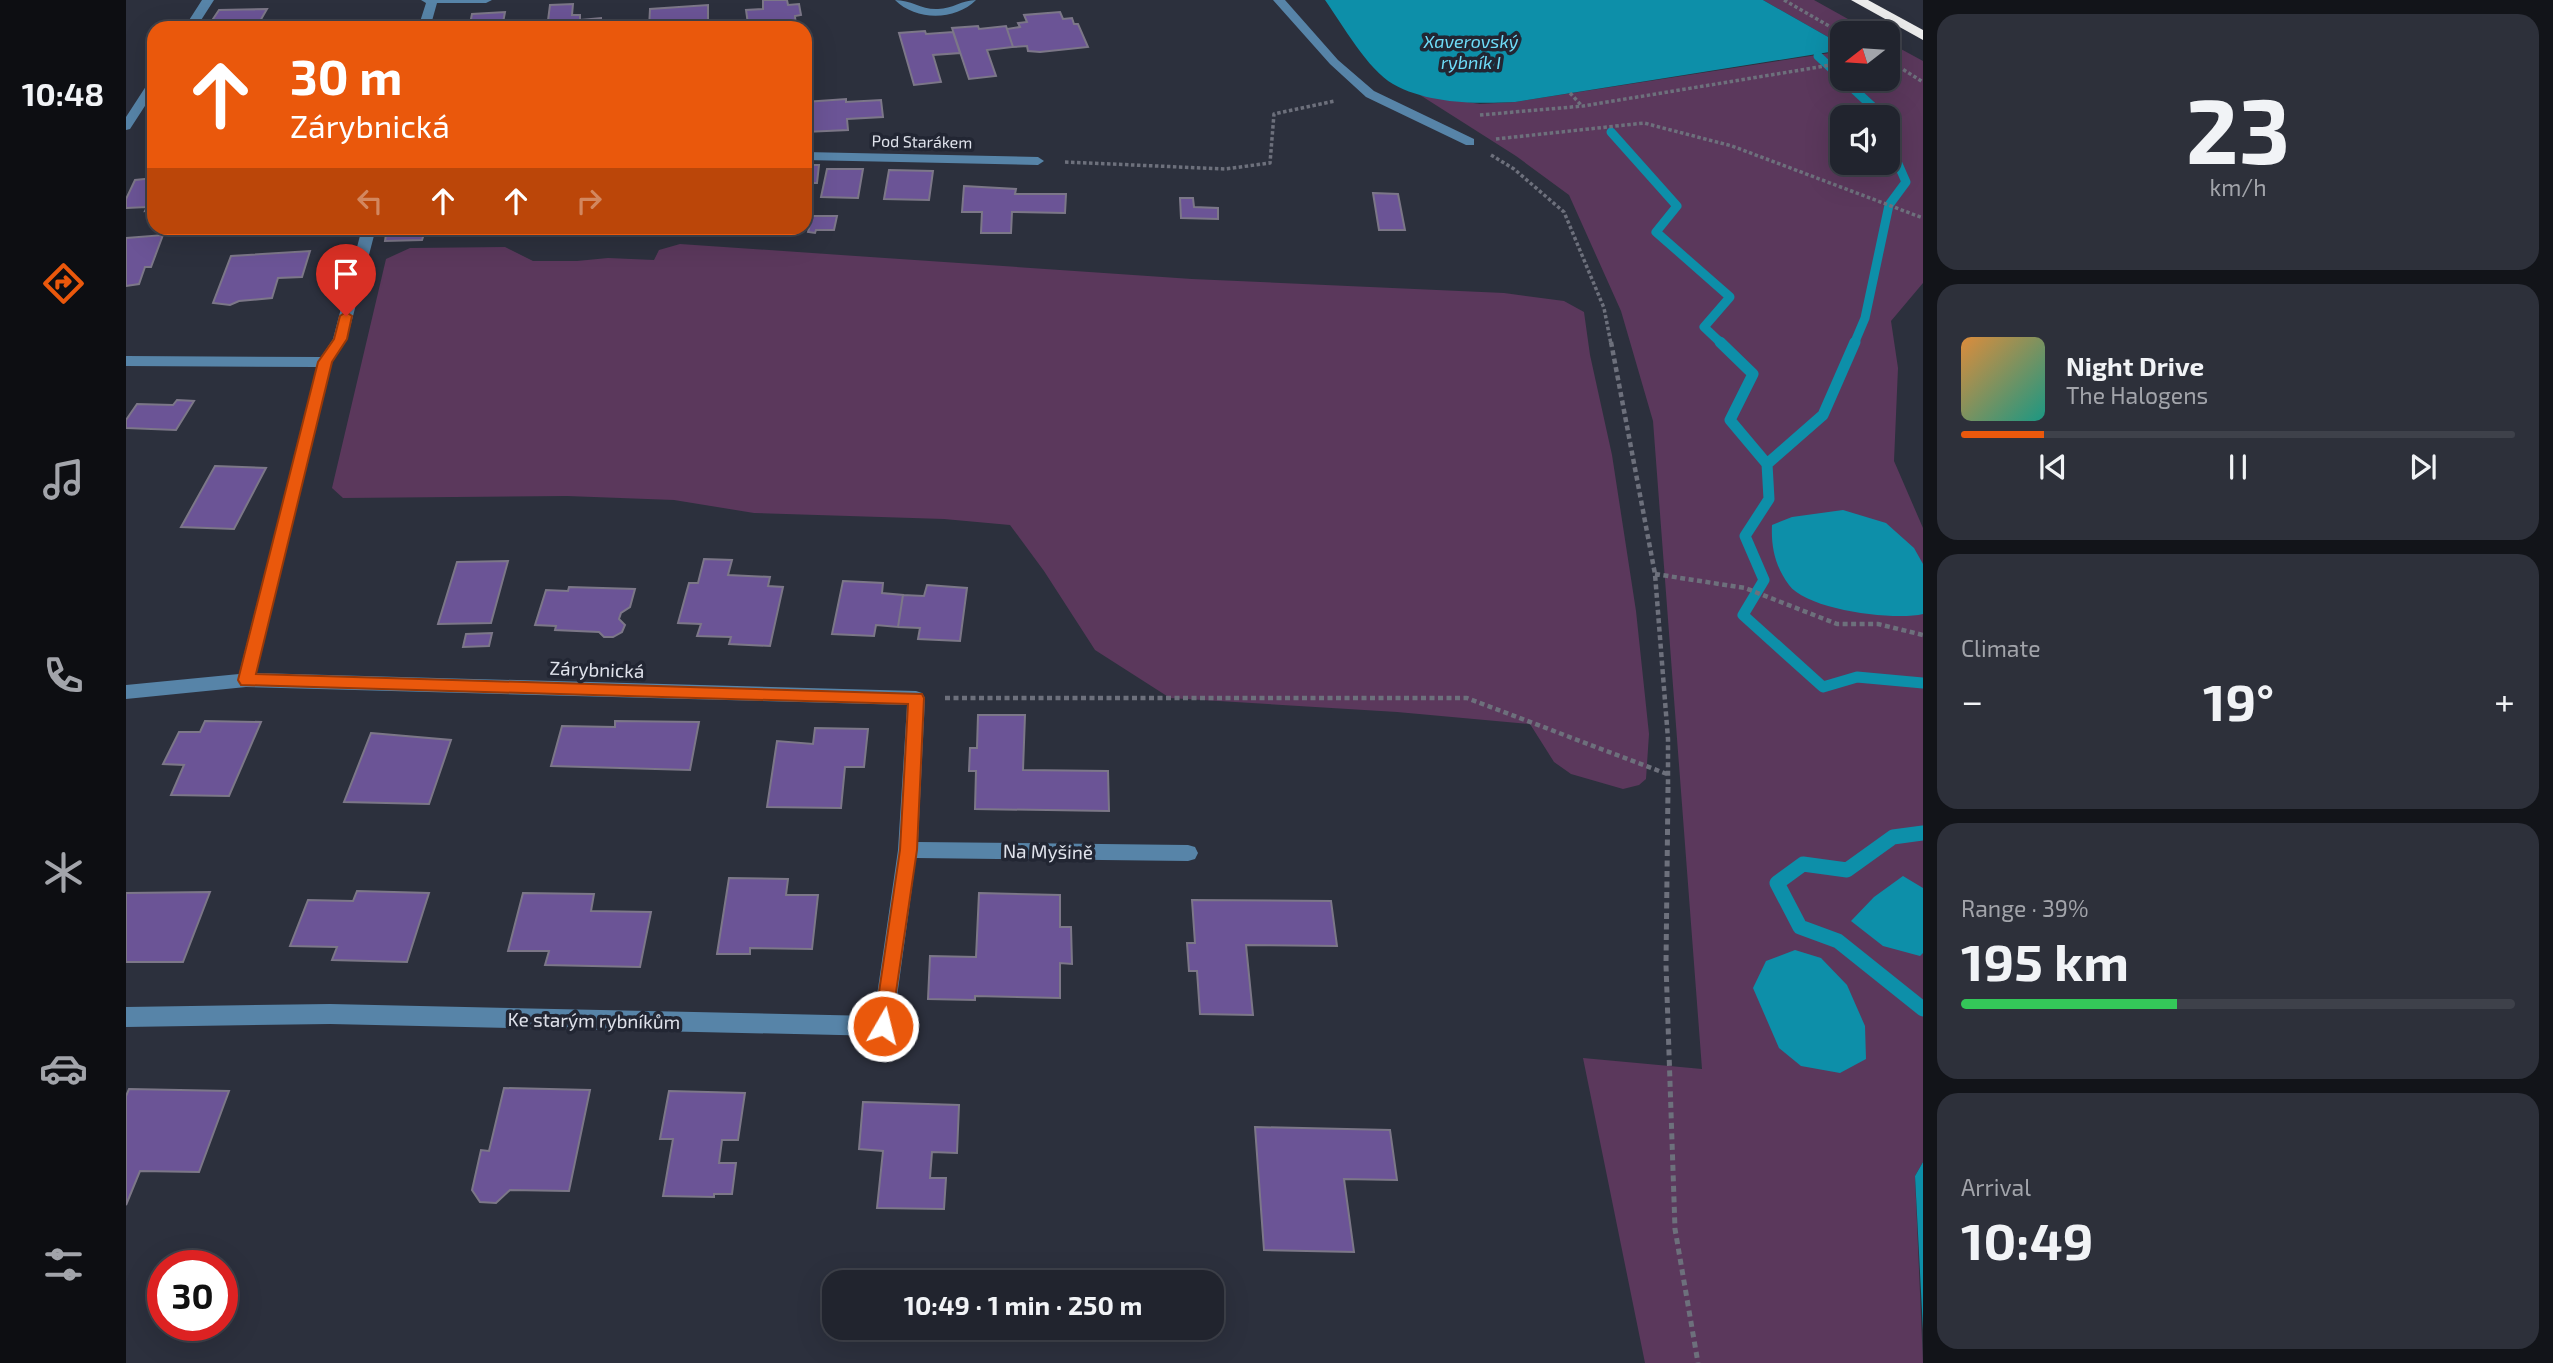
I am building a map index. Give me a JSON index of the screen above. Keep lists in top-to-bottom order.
{
  "streets": {
    "street": [
      "Pod Starákem",
      "Zárybnická",
      "Na Myšině",
      "Ke starým rybníkům"
    ]
  },
  "crossings": [
    ["Na Myšině", "Ke starým rybníkům"]
  ],
  "water": ["Xaverovský rybník I"],
  "north": "left",
  "page": {
    "tabs": "10:48",
    "tile": [
      ["23", "km/h"],
      "Climate",
      ["Range · 39%", "195 km"],
      ["Arrival", "10:49"]
    ],
    "turn": ["30 m", "Zárybnická"],
    "song": ["Night Drive", "The Halogens"],
    "heat": ["−", "19°", "+"],
    "limit": "30",
    "trip": "10:49 · 1 min · 250 m"
  }
}
